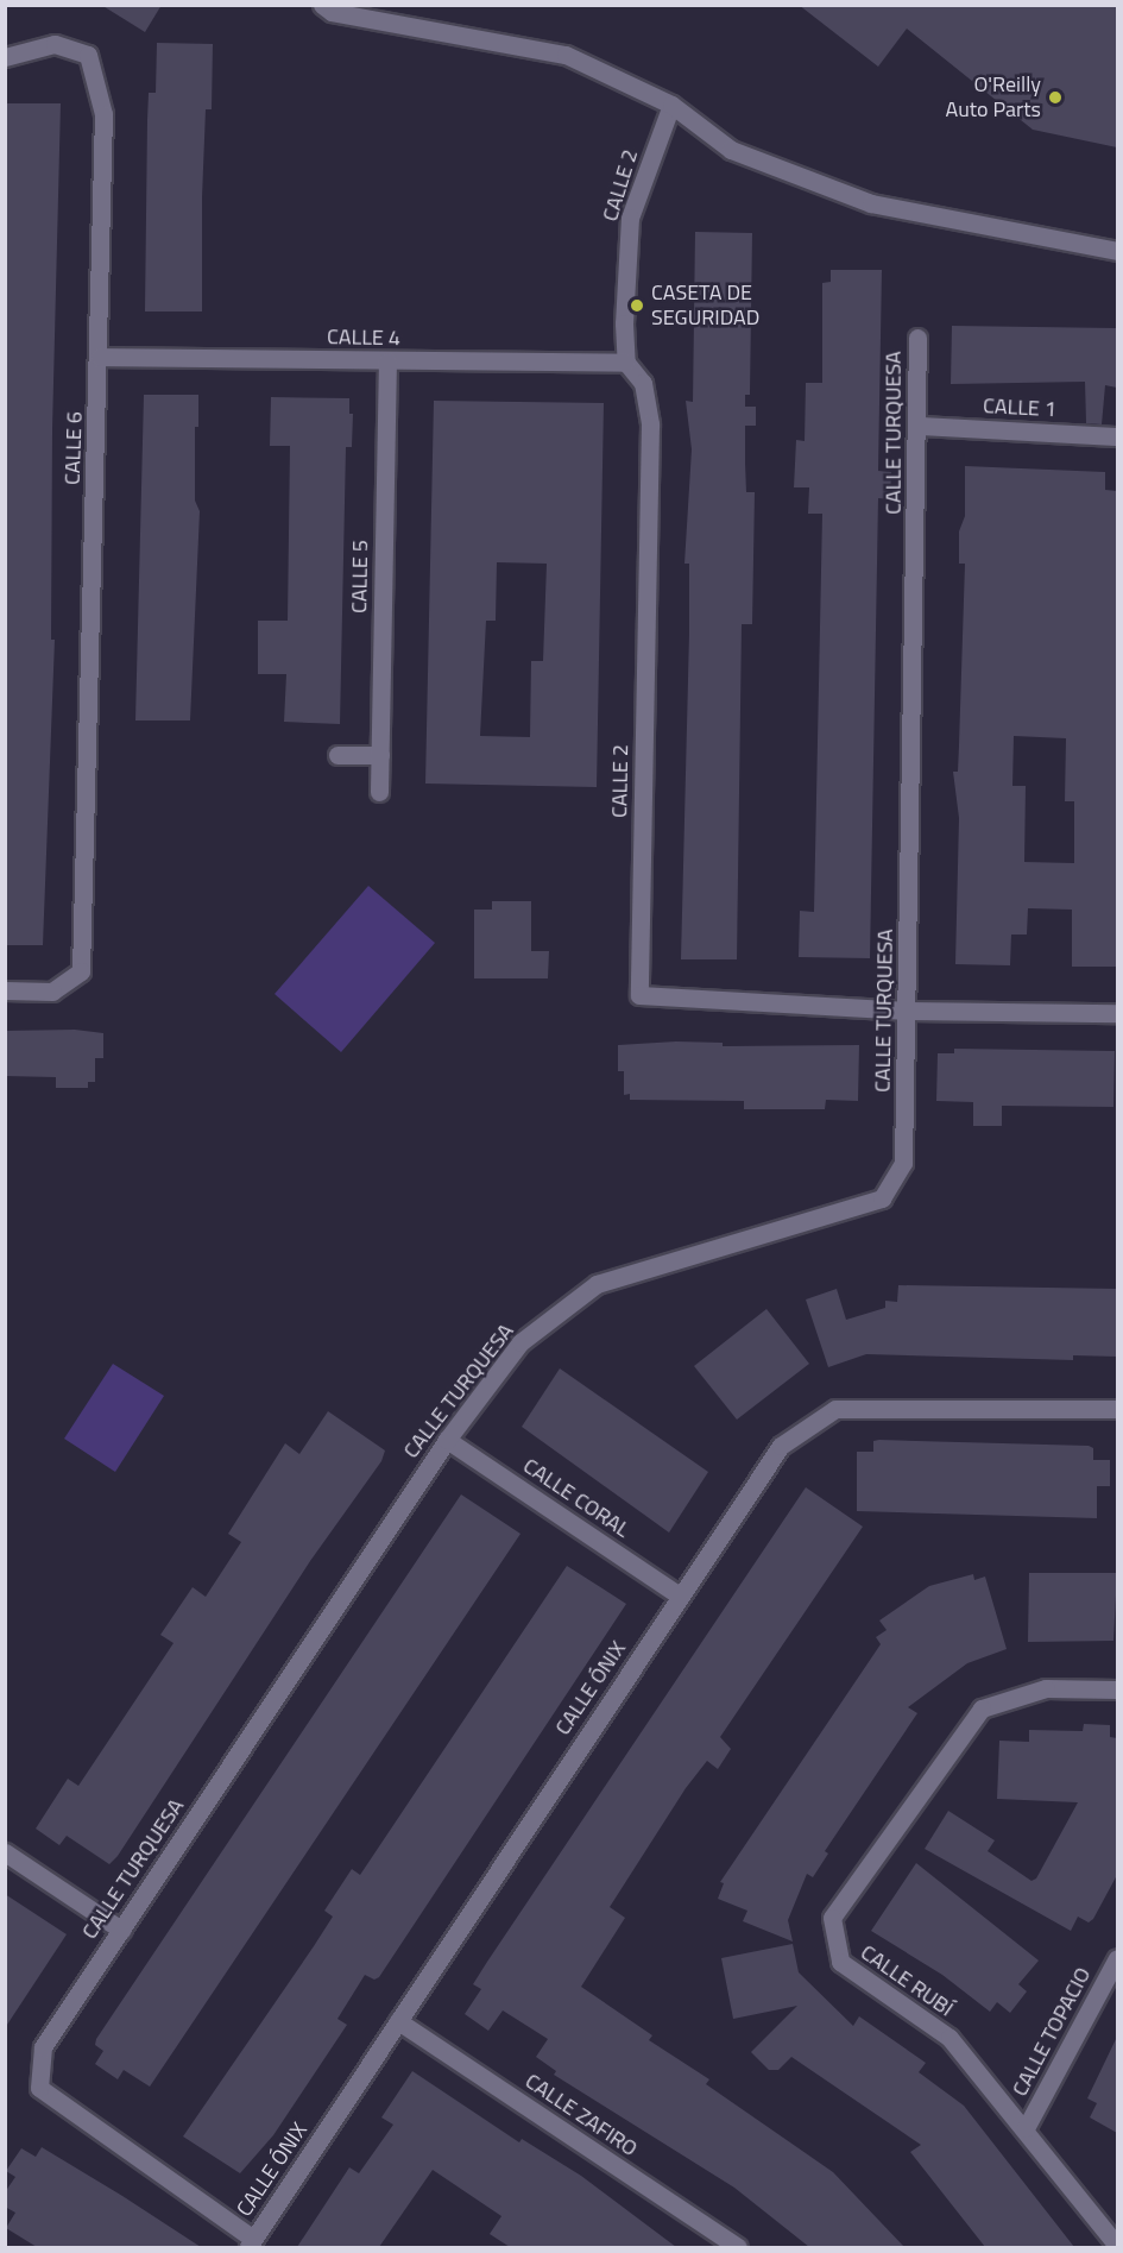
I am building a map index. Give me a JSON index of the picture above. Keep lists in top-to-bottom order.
{
  "streets": {
    "street": [
      "CALLE 2",
      "CALLE 4",
      "CALLE 1",
      "CALLE TURQUESA",
      "CALLE 6",
      "CALLE 5",
      "CALLE CORAL",
      "CALLE ÓNIX",
      "CALLE RUBÍ",
      "CALLE TOPACIO",
      "CALLE ZAFIRO"
    ]
  },
  "crossings": [
    ["CALLE 2", "CALLE 4"],
    ["CALLE 2", "CALLE TURQUESA"],
    ["CALLE 4", "CALLE 6"],
    ["CALLE 4", "CALLE 5"],
    ["CALLE 1", "CALLE TURQUESA"],
    ["CALLE TURQUESA", "CALLE CORAL"],
    ["CALLE TURQUESA", "CALLE ÓNIX"],
    ["CALLE CORAL", "CALLE ÓNIX"],
    ["CALLE ÓNIX", "CALLE ZAFIRO"],
    ["CALLE RUBÍ", "CALLE TOPACIO"]
  ],
  "places": ["O'Reilly Auto Parts", "CASETA DE SEGURIDAD"]
}
